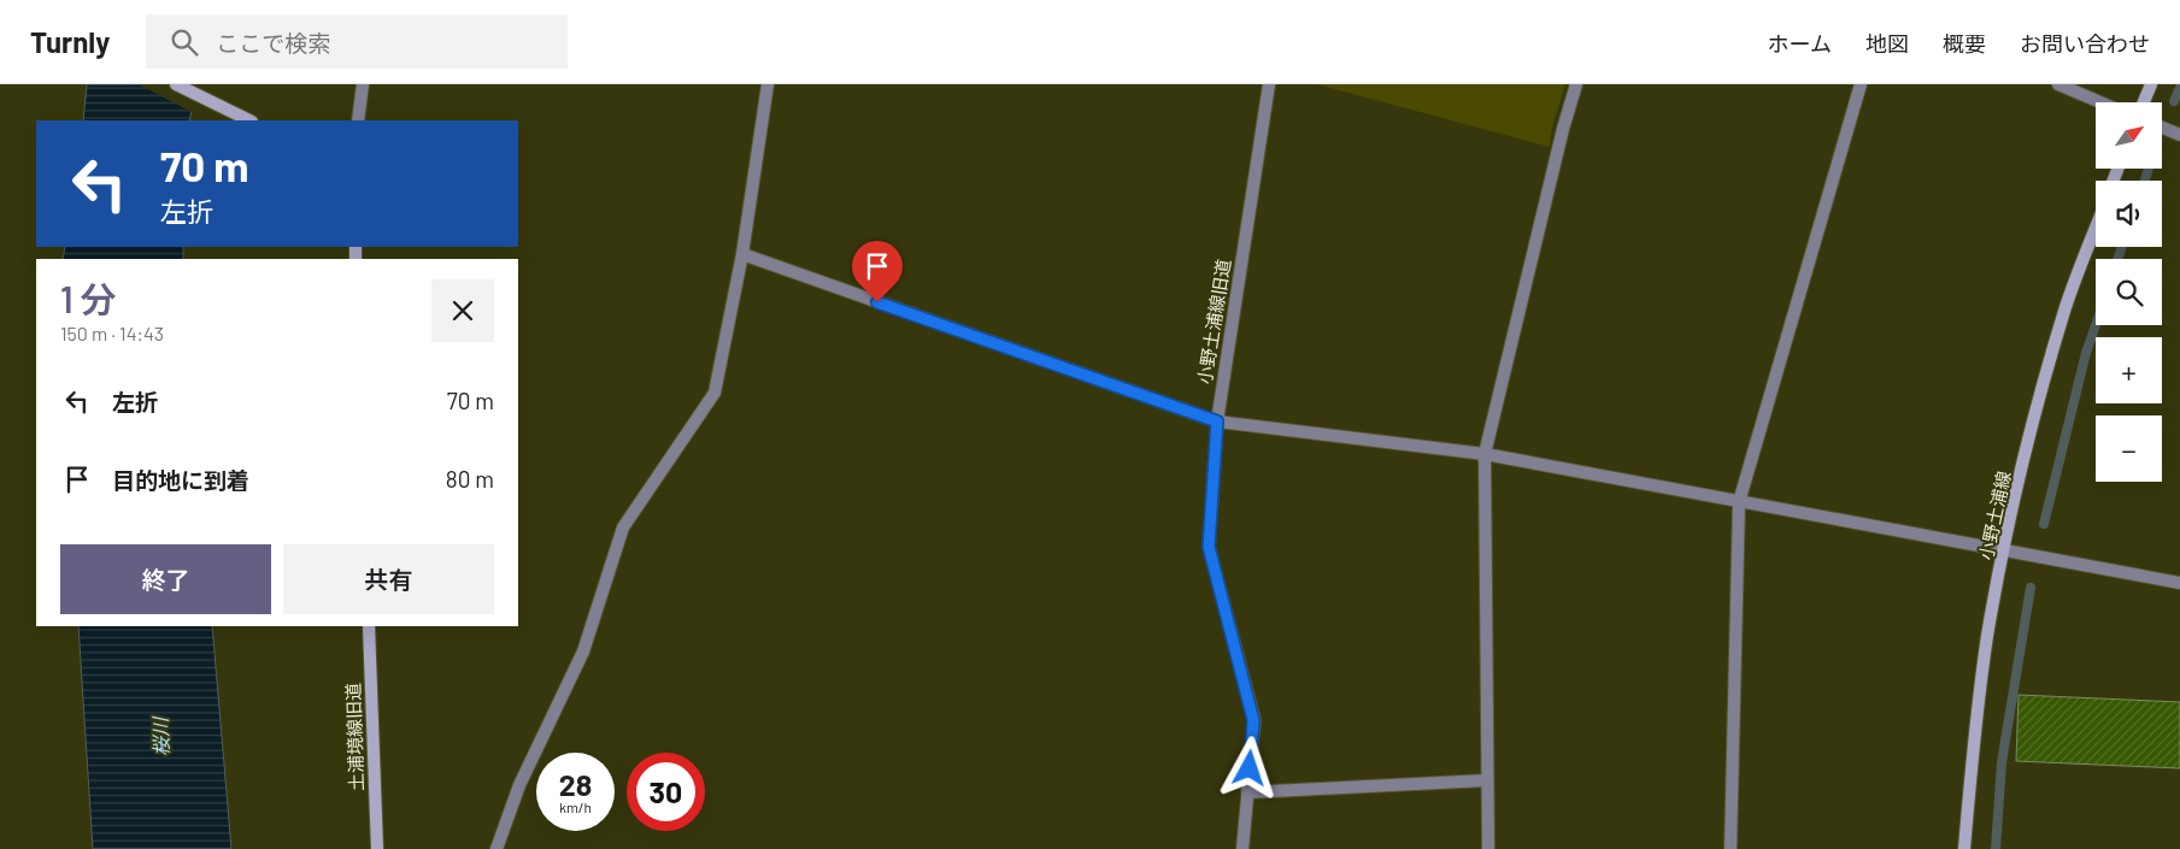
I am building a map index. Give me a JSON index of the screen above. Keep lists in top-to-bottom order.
{
  "streets": {
    "main road": ["小野土浦線", "土浦境線旧道"],
    "street": ["小野土浦線旧道"]
  },
  "water": ["桜川"],
  "north": "top right",
  "page": {
    "header": "Turnly",
    "search": "ここで検索",
    "nav": [
      "ホーム",
      "地図",
      "概要",
      "お問い合わせ"
    ],
    "map_buttons": ["+", "−"],
    "turn": ["70 m", "左折"],
    "heading": ["1 分", "150 m · 14:43"],
    "list": [
      {
        "name": "左折",
        "value": "70 m"
      },
      {
        "name": "目的地に到着",
        "value": "80 m"
      }
    ],
    "buttons": ["終了", "共有"],
    "speed": "28 km/h",
    "limit": "30"
  }
}
